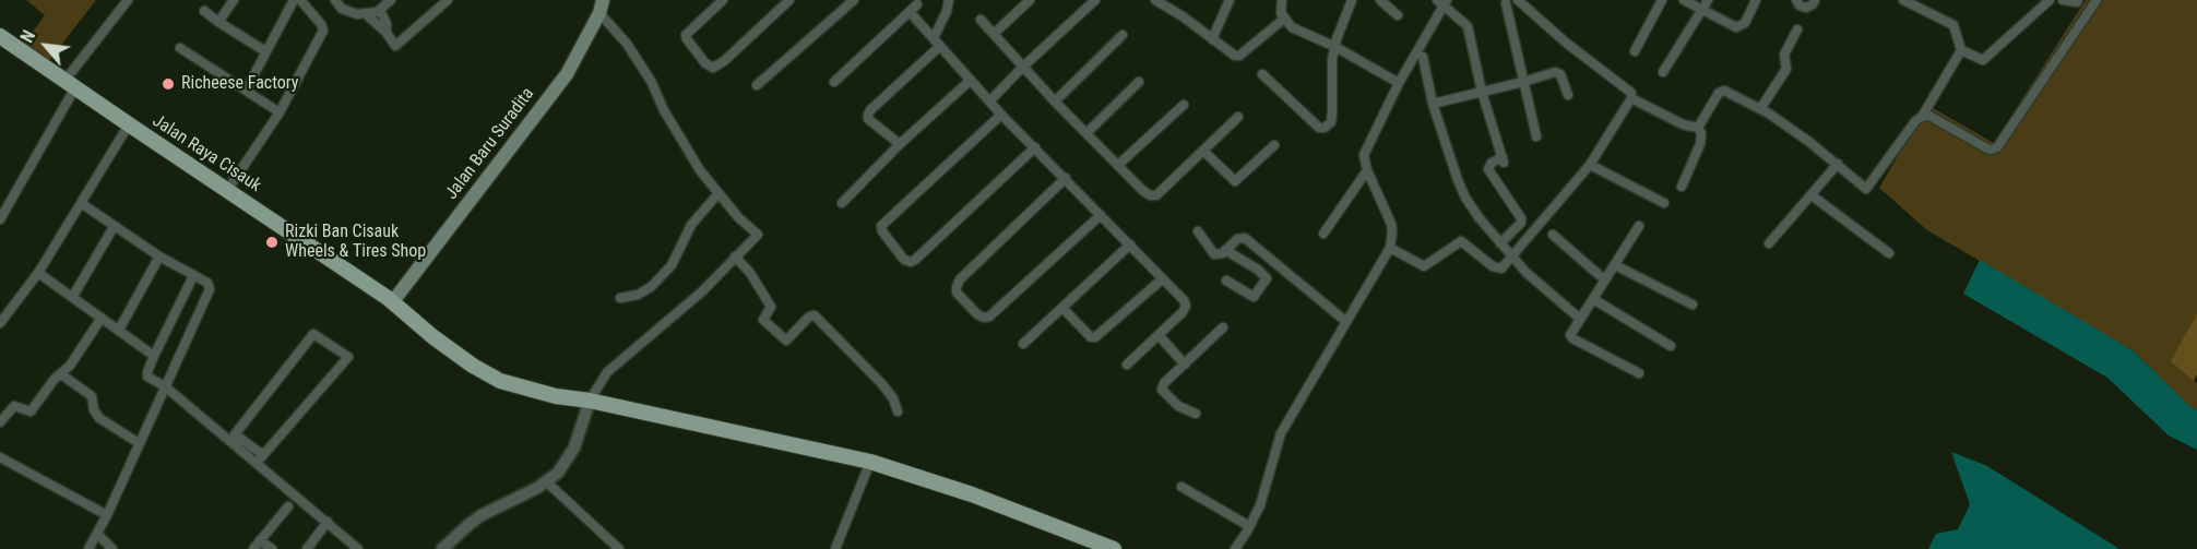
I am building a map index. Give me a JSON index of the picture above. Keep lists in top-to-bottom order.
{
  "streets": {
    "main road": ["Jalan Baru Suradita", "Jalan Raya Cisauk"]
  },
  "crossings": [
    ["Jalan Baru Suradita", "Jalan Raya Cisauk"]
  ],
  "places": ["Richeese Factory", "Rizki Ban Cisauk Wheels & Tires Shop"],
  "north": "top left"
}
